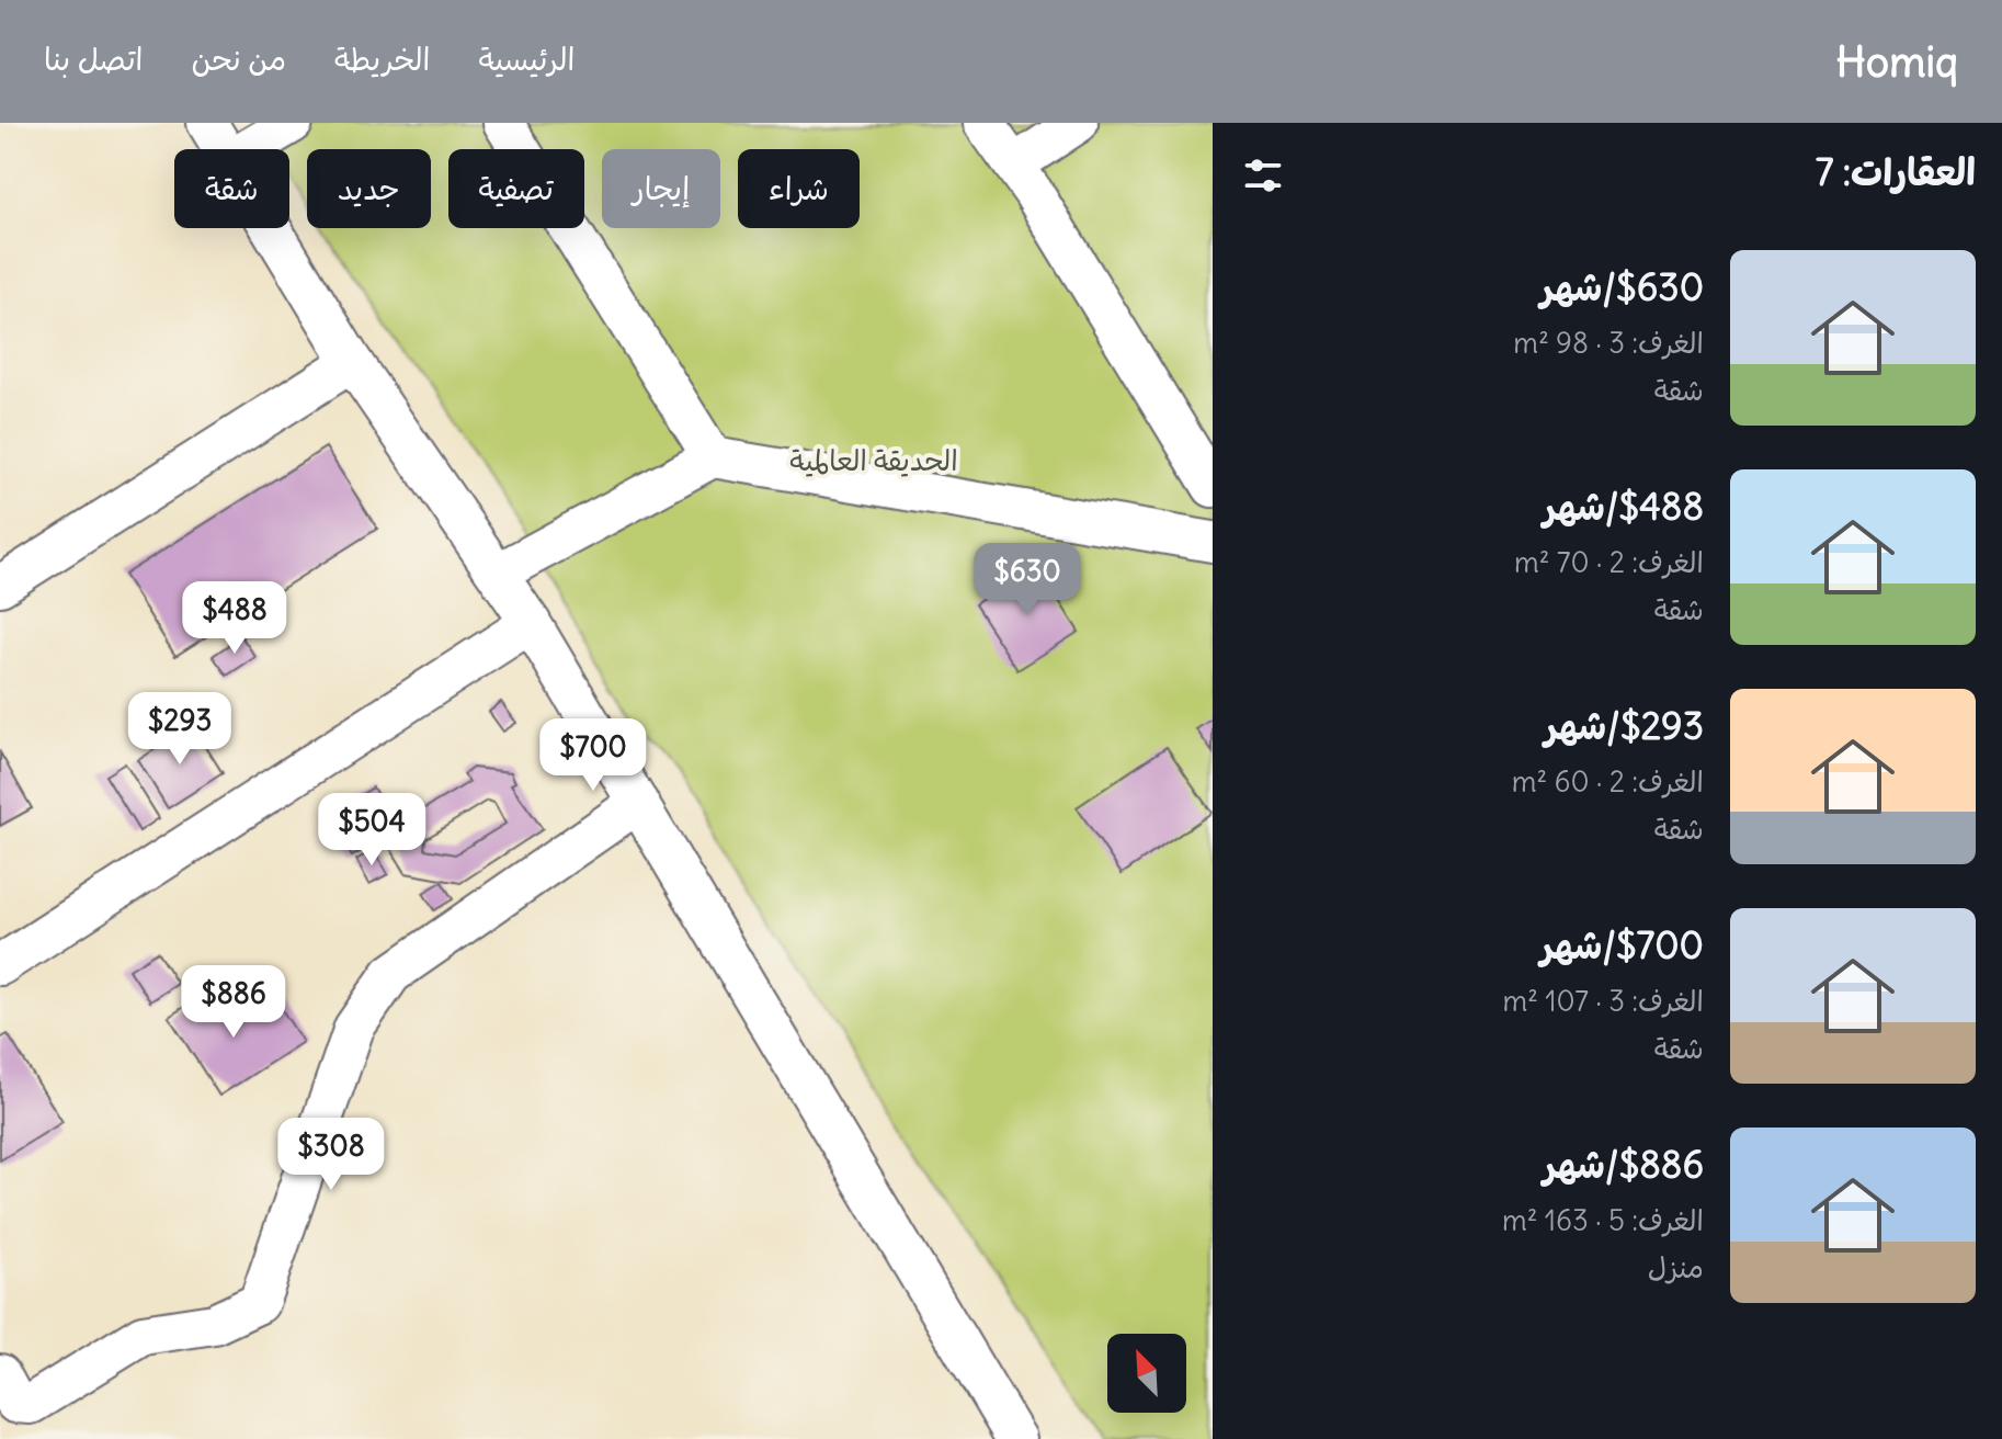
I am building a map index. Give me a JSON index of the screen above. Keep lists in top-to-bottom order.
{
  "parks": ["الحديقة العالمية"],
  "north": "top left",
  "page": {
    "header": "Homiq",
    "nav": [
      "الرئيسية",
      "الخريطة",
      "من نحن",
      "اتصل بنا"
    ],
    "heading": "العقارات: 7",
    "chip": [
      "شراء",
      "إيجار",
      "تصفية",
      "جديد",
      "شقة"
    ],
    "list": [
      {
        "name": "$630/شهر",
        "note": "الغرف: 3 · 98 m² · شقة"
      },
      {
        "name": "$488/شهر",
        "note": "الغرف: 2 · 70 m² · شقة"
      },
      {
        "name": "$293/شهر",
        "note": "الغرف: 2 · 60 m² · شقة"
      },
      {
        "name": "$700/شهر",
        "note": "الغرف: 3 · 107 m² · شقة"
      },
      {
        "name": "$886/شهر",
        "note": "الغرف: 5 · 163 m² · منزل"
      }
    ],
    "price": [
      "$630",
      "$488",
      "$293",
      "$700",
      "$504",
      "$886",
      "$308"
    ]
  }
}
